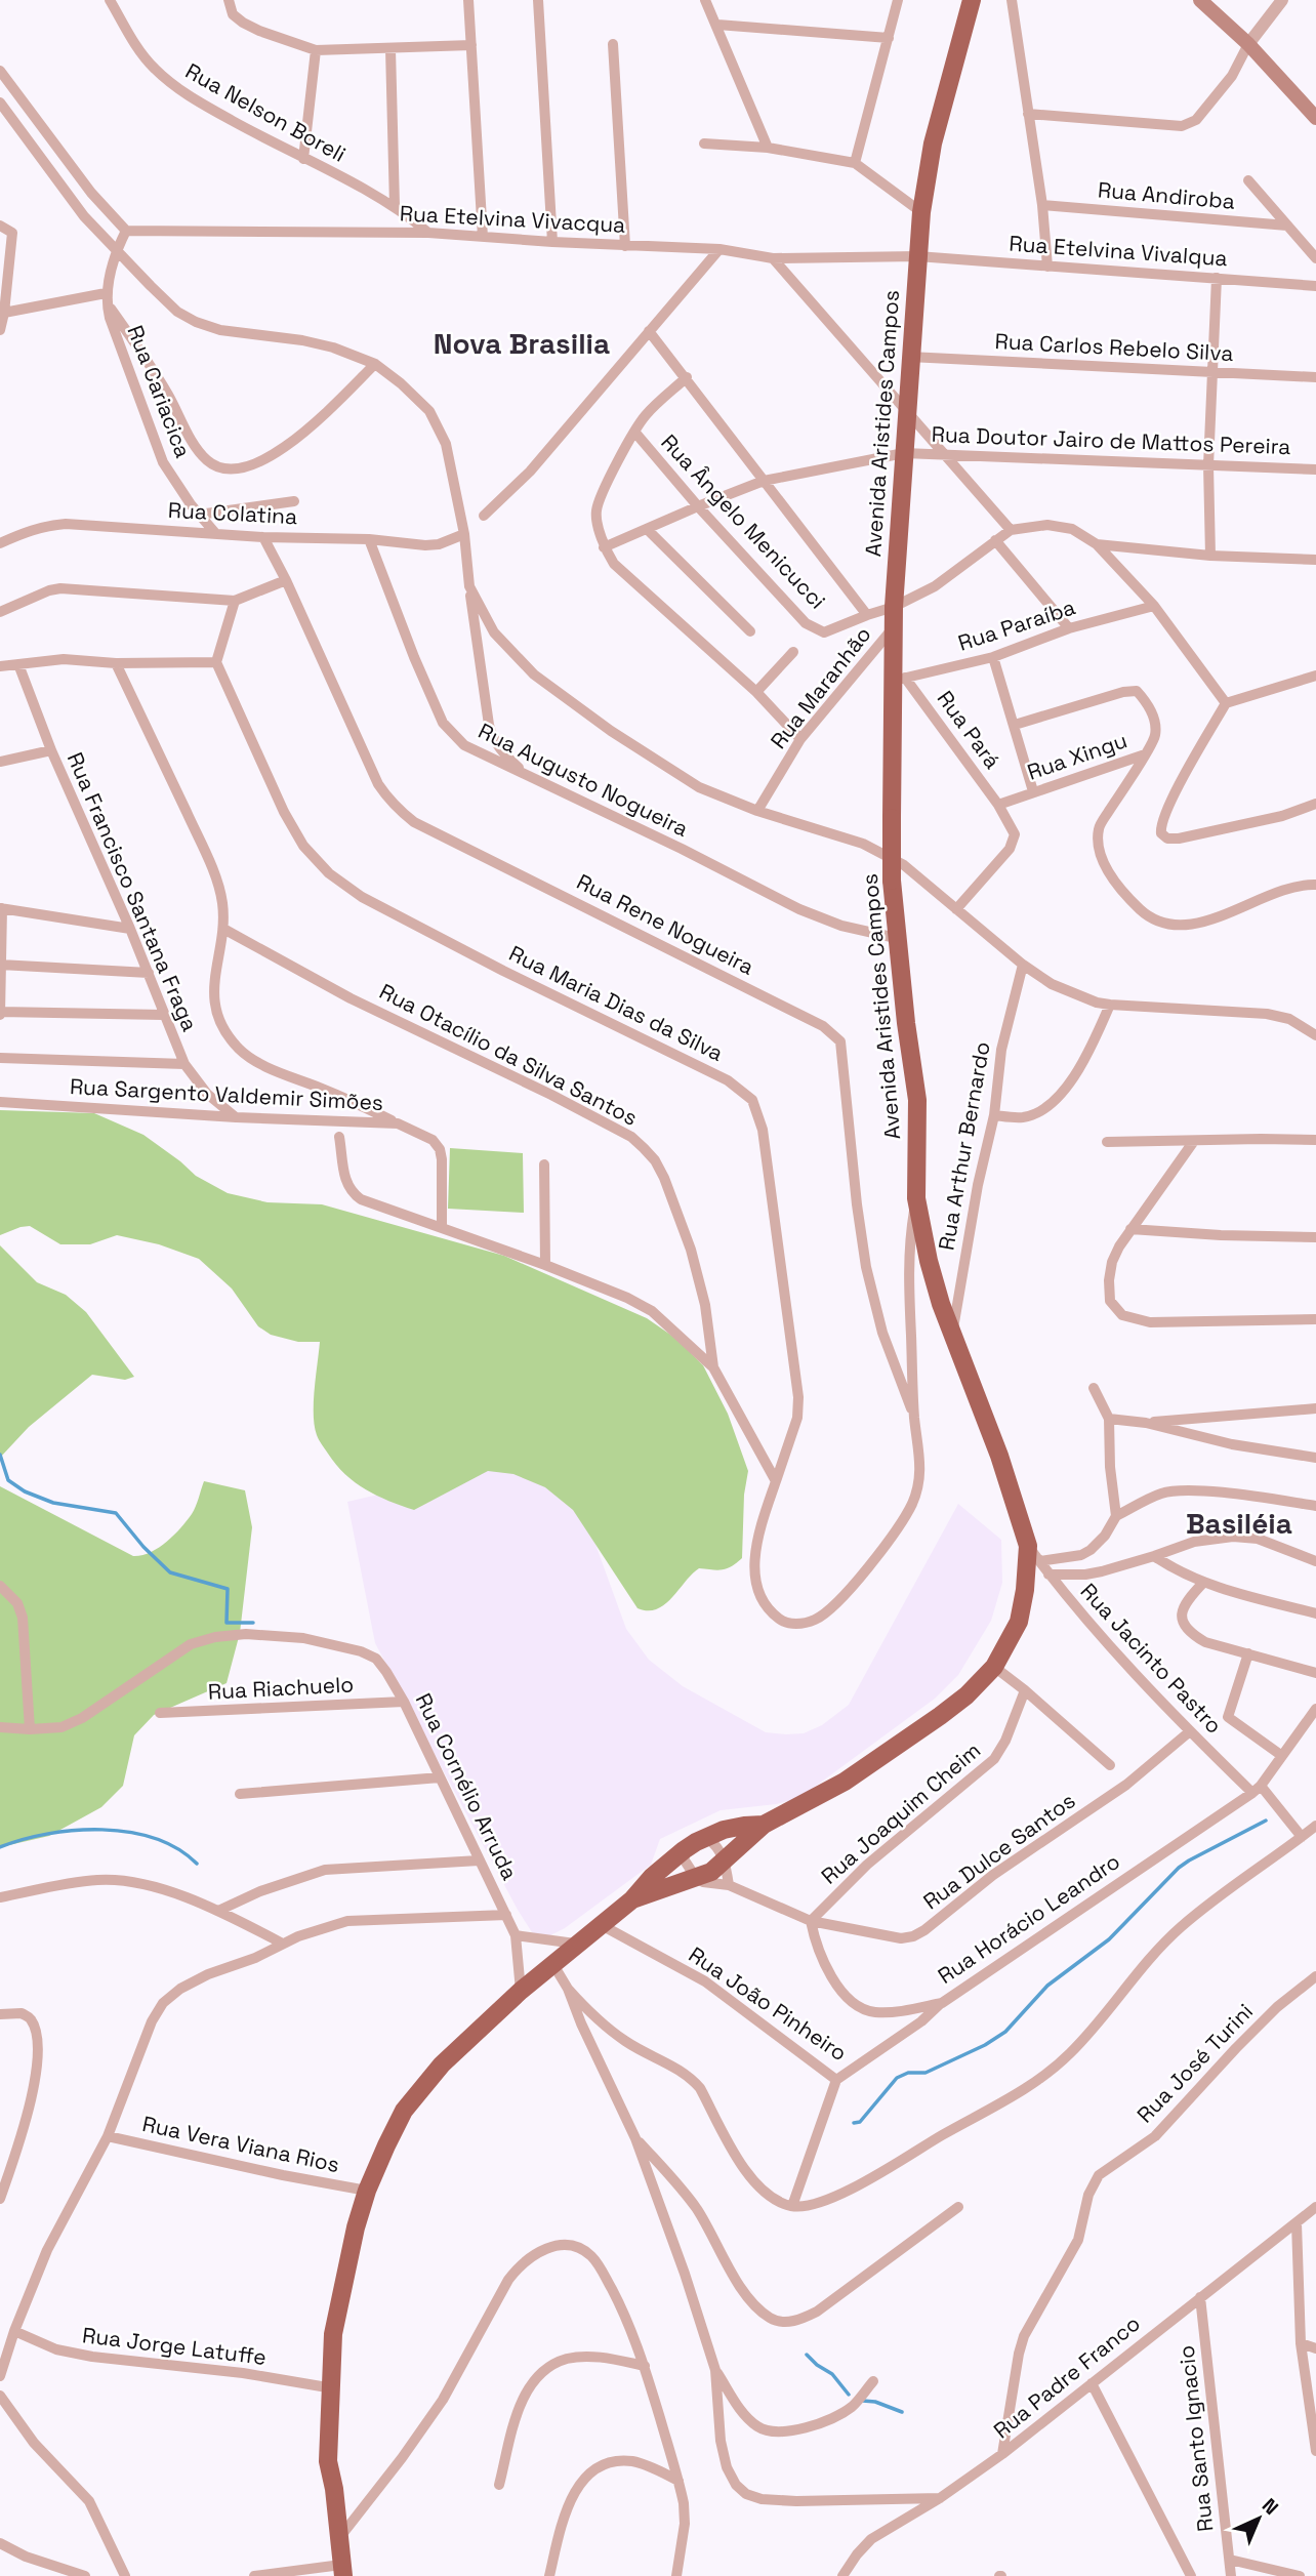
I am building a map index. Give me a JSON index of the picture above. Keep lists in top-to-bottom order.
{
  "streets": {
    "highway": ["Avenida Aristides Campos"],
    "street": [
      "Rua Nelson Boreli",
      "Rua Andiroba",
      "Rua Etelvina Vivacqua",
      "Rua Etelvina Vivalqua",
      "Rua Carlos Rebelo Silva",
      "Rua Cariacica",
      "Rua Doutor Jairo de Mattos Pereira",
      "Rua Colatina",
      "Rua Ângelo Menicucci",
      "Rua Paraíba",
      "Rua Maranhão",
      "Rua Pará",
      "Rua Xingu",
      "Rua Augusto Nogueira",
      "Rua Francisco Santana Fraga",
      "Rua Rene Nogueira",
      "Rua Maria Dias da Silva",
      "Rua Otacílio da Silva Santos",
      "Rua Sargento Valdemir Simões",
      "Rua Arthur Bernardo",
      "Rua Jacinto Pastro",
      "Rua Riachuelo",
      "Rua Cornélio Arruda",
      "Rua Joaquim Cheim",
      "Rua Dulce Santos",
      "Rua Horácio Leandro",
      "Rua João Pinheiro",
      "Rua José Turini",
      "Rua Vera Viana Rios",
      "Rua Jorge Latuffe",
      "Rua Padre Franco",
      "Rua Santo Ignacio"
    ]
  },
  "crossings": [
    ["Rua Nelson Boreli", "Rua Etelvina Vivacqua"],
    ["Rua Etelvina Vivacqua", "Rua Etelvina Vivalqua"],
    ["Rua Etelvina Vivacqua", "Avenida Aristides Campos"],
    ["Rua Etelvina Vivalqua", "Avenida Aristides Campos"],
    ["Rua Carlos Rebelo Silva", "Avenida Aristides Campos"],
    ["Rua Cariacica", "Rua Colatina"],
    ["Avenida Aristides Campos", "Rua Doutor Jairo de Mattos Pereira"],
    ["Avenida Aristides Campos", "Rua Ângelo Menicucci"],
    ["Avenida Aristides Campos", "Rua Paraíba"],
    ["Avenida Aristides Campos", "Rua Maranhão"],
    ["Avenida Aristides Campos", "Rua Pará"],
    ["Avenida Aristides Campos", "Rua Augusto Nogueira"],
    ["Avenida Aristides Campos", "Rua Arthur Bernardo"],
    ["Avenida Aristides Campos", "Rua Jacinto Pastro"],
    ["Avenida Aristides Campos", "Rua Cornélio Arruda"],
    ["Avenida Aristides Campos", "Rua João Pinheiro"],
    ["Avenida Aristides Campos", "Rua Vera Viana Rios"],
    ["Avenida Aristides Campos", "Rua Jorge Latuffe"],
    ["Rua Doutor Jairo de Mattos Pereira", "Rua Ângelo Menicucci"],
    ["Rua Colatina", "Rua Augusto Nogueira"],
    ["Rua Colatina", "Rua Rene Nogueira"],
    ["Rua Paraíba", "Rua Pará"],
    ["Rua Pará", "Rua Xingu"],
    ["Rua Francisco Santana Fraga", "Rua Sargento Valdemir Simões"],
    ["Rua Jacinto Pastro", "Rua Dulce Santos"],
    ["Rua Jacinto Pastro", "Rua Horácio Leandro"],
    ["Rua Riachuelo", "Rua Cornélio Arruda"],
    ["Rua Joaquim Cheim", "Rua Dulce Santos"],
    ["Rua Joaquim Cheim", "Rua Horácio Leandro"],
    ["Rua Dulce Santos", "Rua Horácio Leandro"],
    ["Rua Horácio Leandro", "Rua João Pinheiro"],
    ["Rua José Turini", "Rua Padre Franco"],
    ["Rua Padre Franco", "Rua Santo Ignacio"]
  ],
  "districts": ["Nova Brasilia", "Basiléia"],
  "north": "top right"
}
